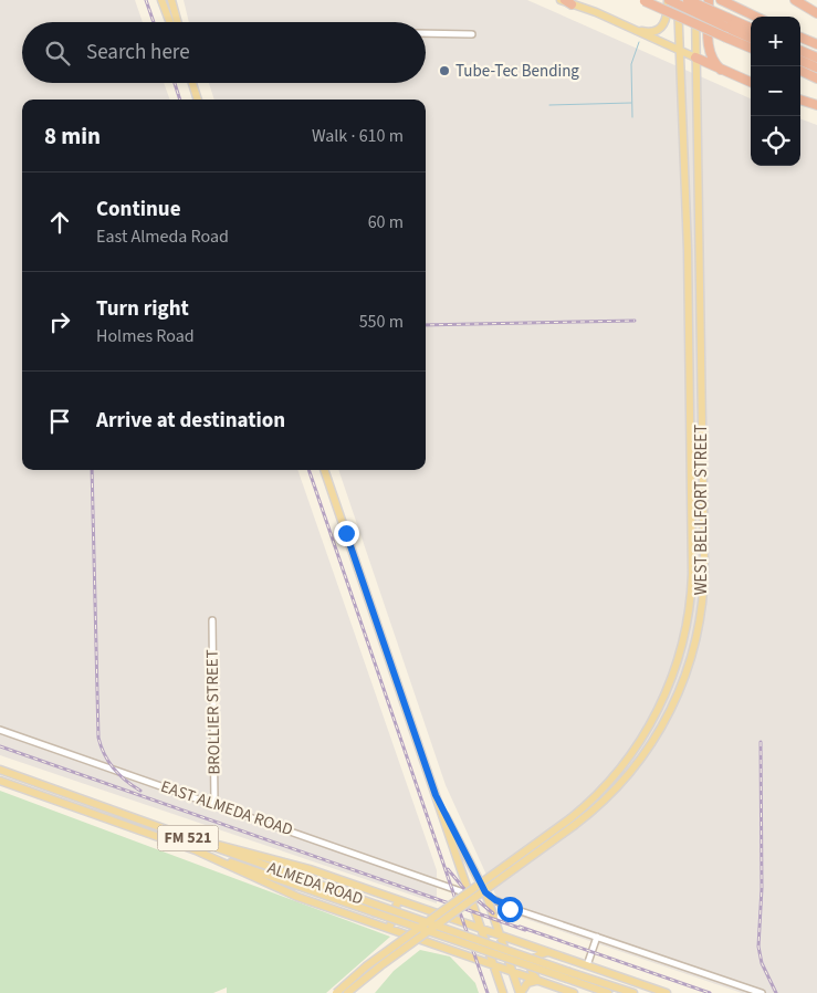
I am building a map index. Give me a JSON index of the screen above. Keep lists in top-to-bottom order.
{
  "streets": {
    "main road": ["WEST BELLFORT STREET", "FM 521", "ALMEDA ROAD"],
    "street": ["BROLLIER STREET", "EAST ALMEDA ROAD"]
  },
  "crossings": [
    ["BROLLIER STREET", "EAST ALMEDA ROAD"]
  ],
  "places": ["Tube-Tec Bending"],
  "page": {
    "map_buttons": ["+", "−"],
    "search": "Search here",
    "heading": ["8 min", "Walk · 610 m"],
    "list": [
      ["Continue", "East Almeda Road", "60 m"],
      ["Turn right", "Holmes Road", "550 m"],
      "Arrive at destination"
    ]
  }
}
